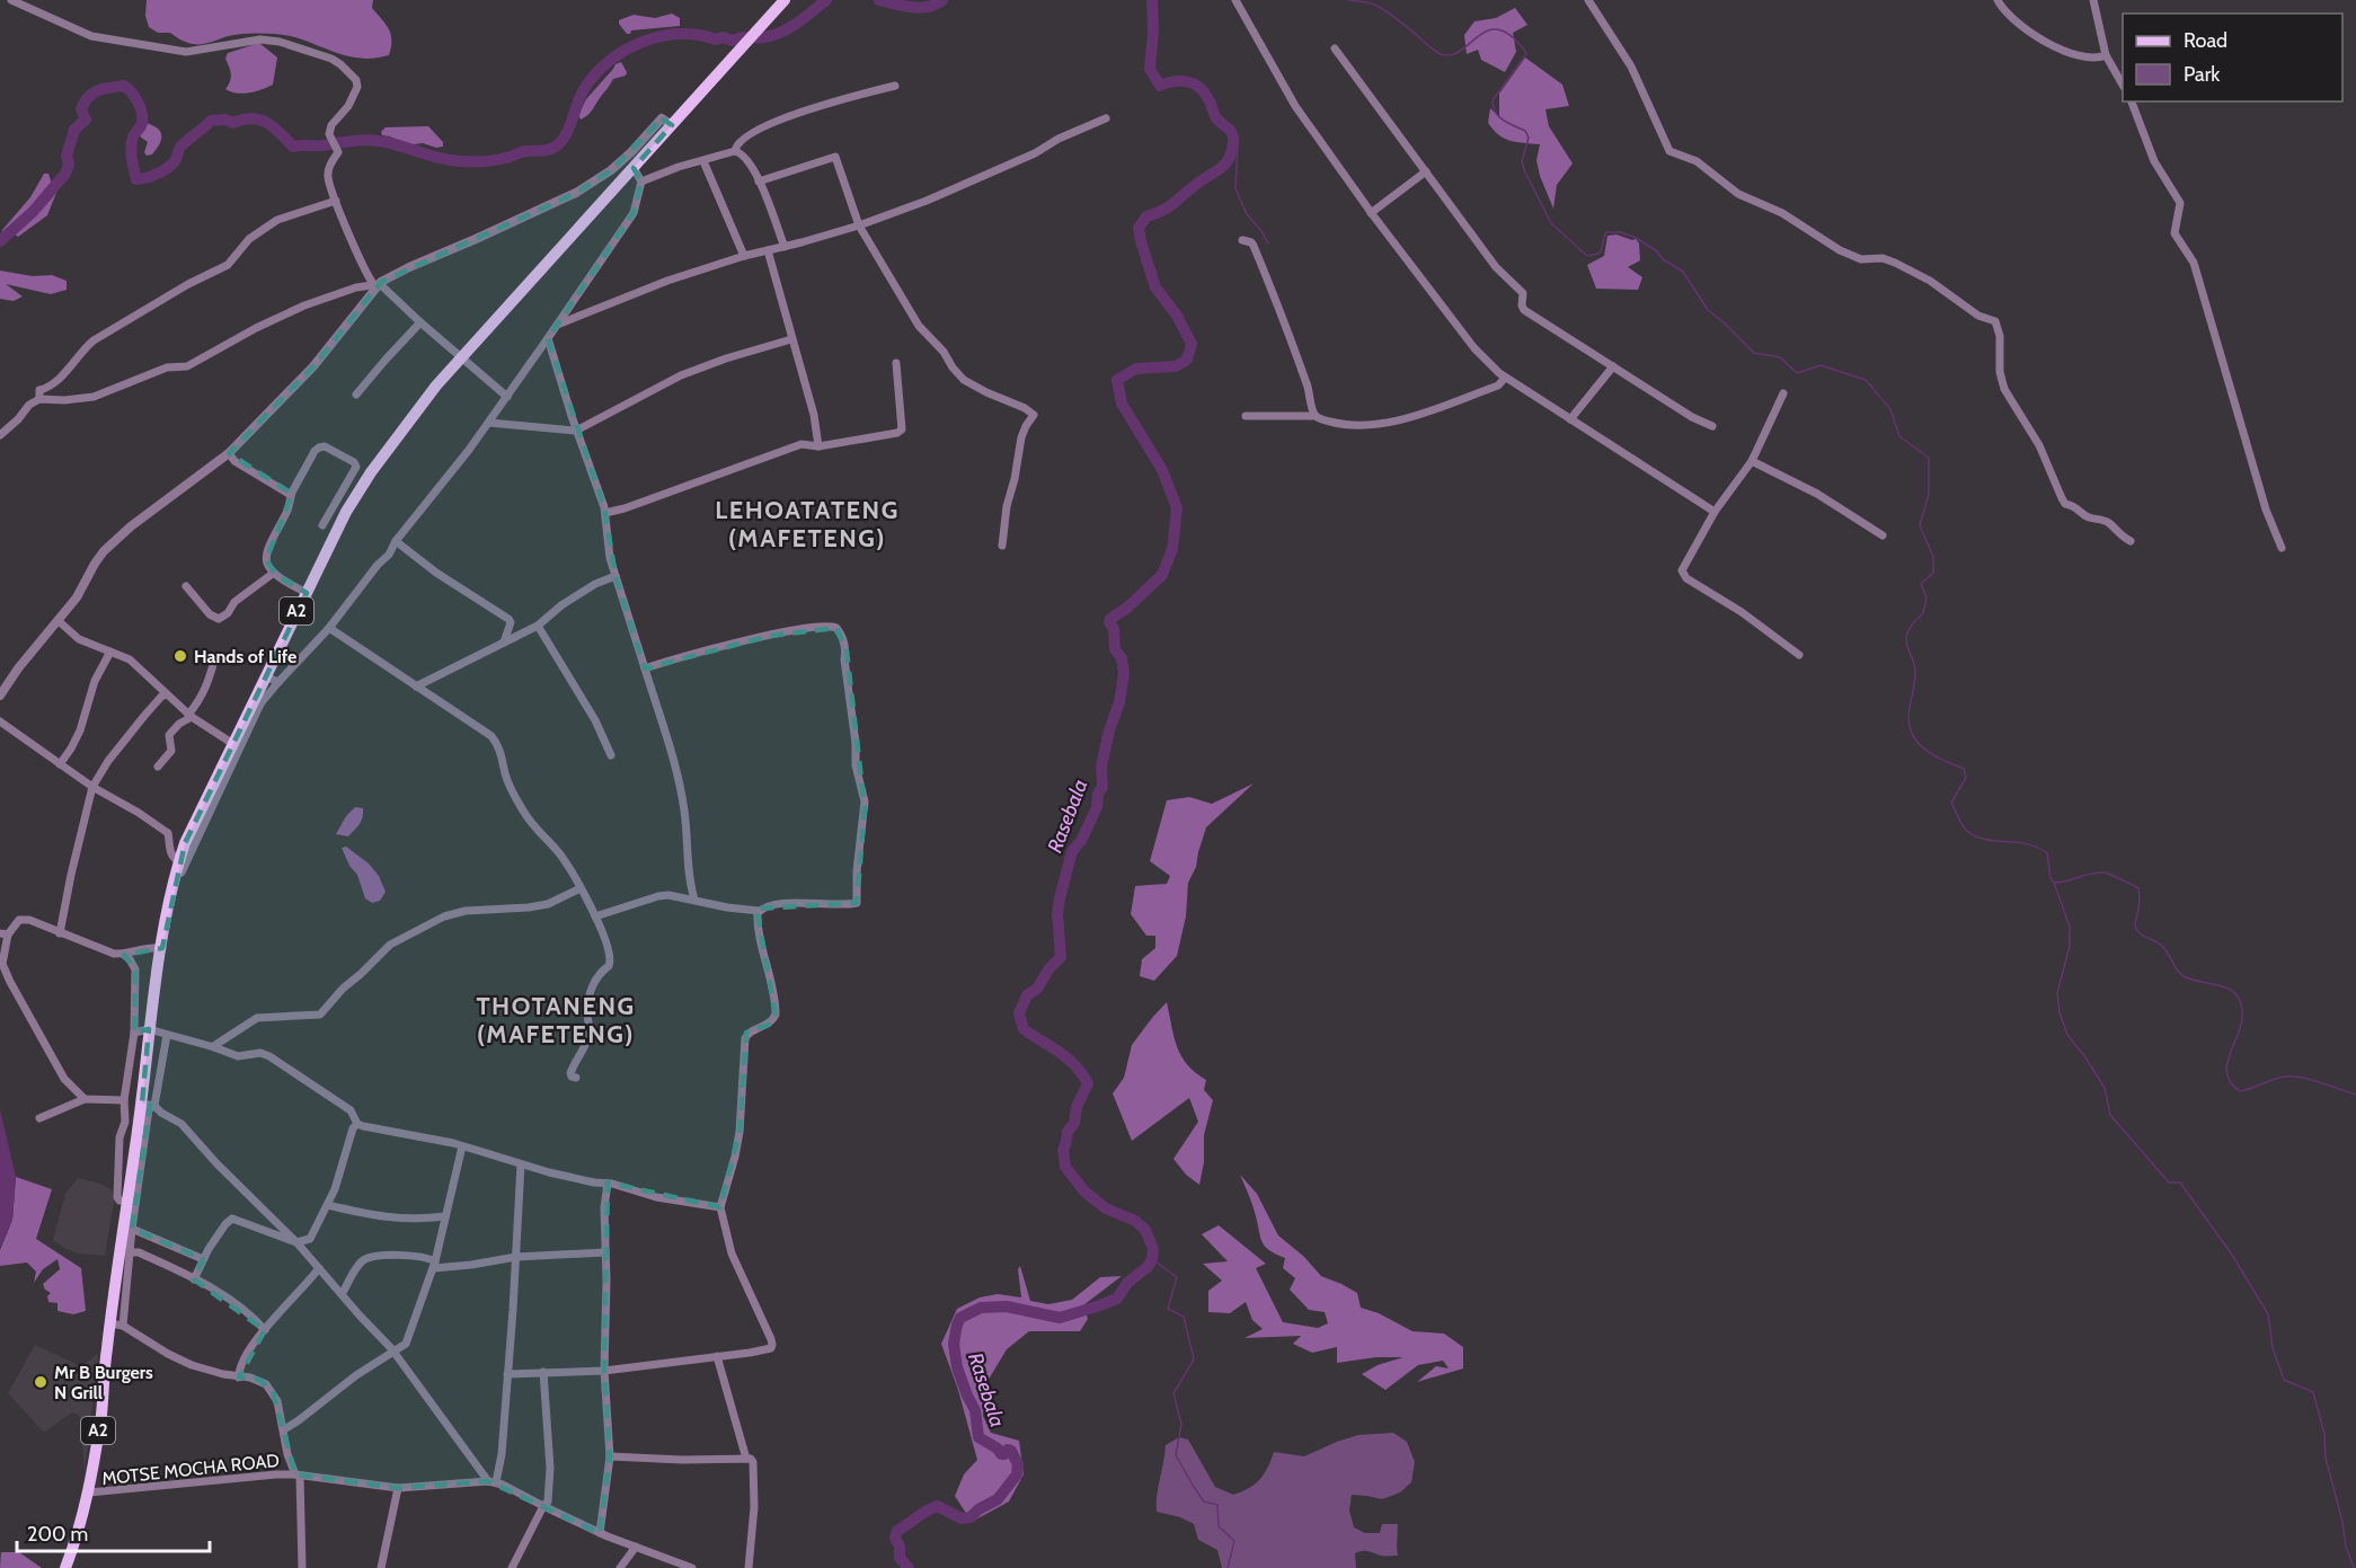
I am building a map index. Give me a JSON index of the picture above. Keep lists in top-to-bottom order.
{
  "streets": {
    "main road": ["A2"],
    "street": ["MOTSE MOCHA ROAD"]
  },
  "crossings": [
    ["A2", "MOTSE MOCHA ROAD"]
  ],
  "districts": ["LEHOATATENG (MAFETENG)", "THOTANENG (MAFETENG)"],
  "water": ["Rasebala"],
  "places": ["Hands of Life", "Mr B Burgers N Grill"],
  "legend": ["Road", "Park"],
  "scale_bar": "200 m"
}
